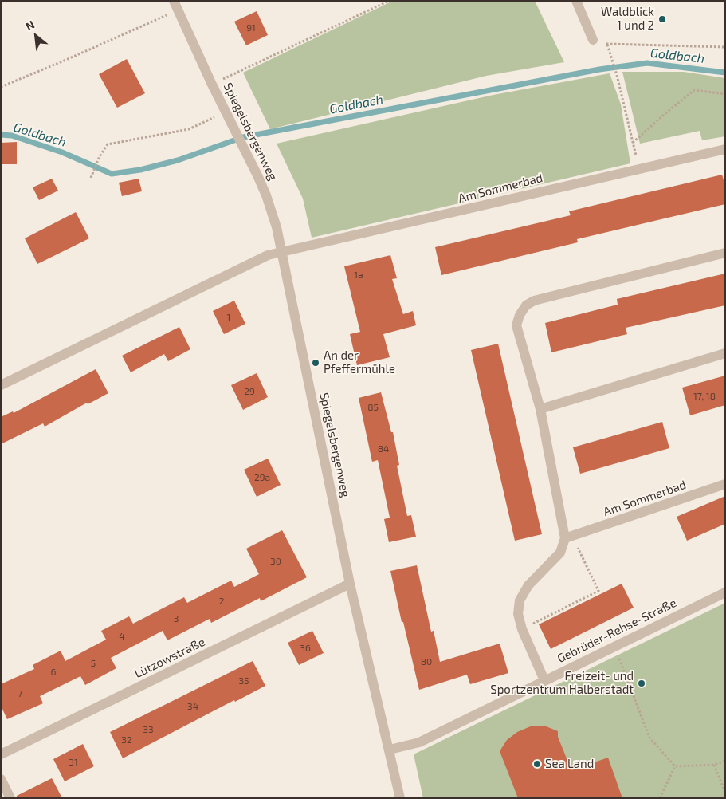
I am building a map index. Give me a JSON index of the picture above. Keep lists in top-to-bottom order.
{
  "streets": {
    "street": [
      "Spiegelsbergenweg",
      "Am Sommerbad",
      "Gebrüder-Rehse-Straße",
      "Lützowstraße"
    ]
  },
  "crossings": [
    ["Spiegelsbergenweg", "Am Sommerbad"],
    ["Spiegelsbergenweg", "Gebrüder-Rehse-Straße"],
    ["Spiegelsbergenweg", "Lützowstraße"]
  ],
  "water": ["Goldbach"],
  "places": [
    "Waldblick 1 und 2",
    "An der Pfeffermühle",
    "Freizeit- und Sportzentrum Halberstadt",
    "Sea Land"
  ],
  "house_numbers": [
    "91",
    "1a",
    "1",
    "29",
    "17, 18",
    "85",
    "84",
    "29a",
    "30",
    "2",
    "3",
    "4",
    "36",
    "80",
    "5",
    "6",
    "35",
    "7",
    "34",
    "33",
    "32",
    "31"
  ],
  "north": "top left"
}
